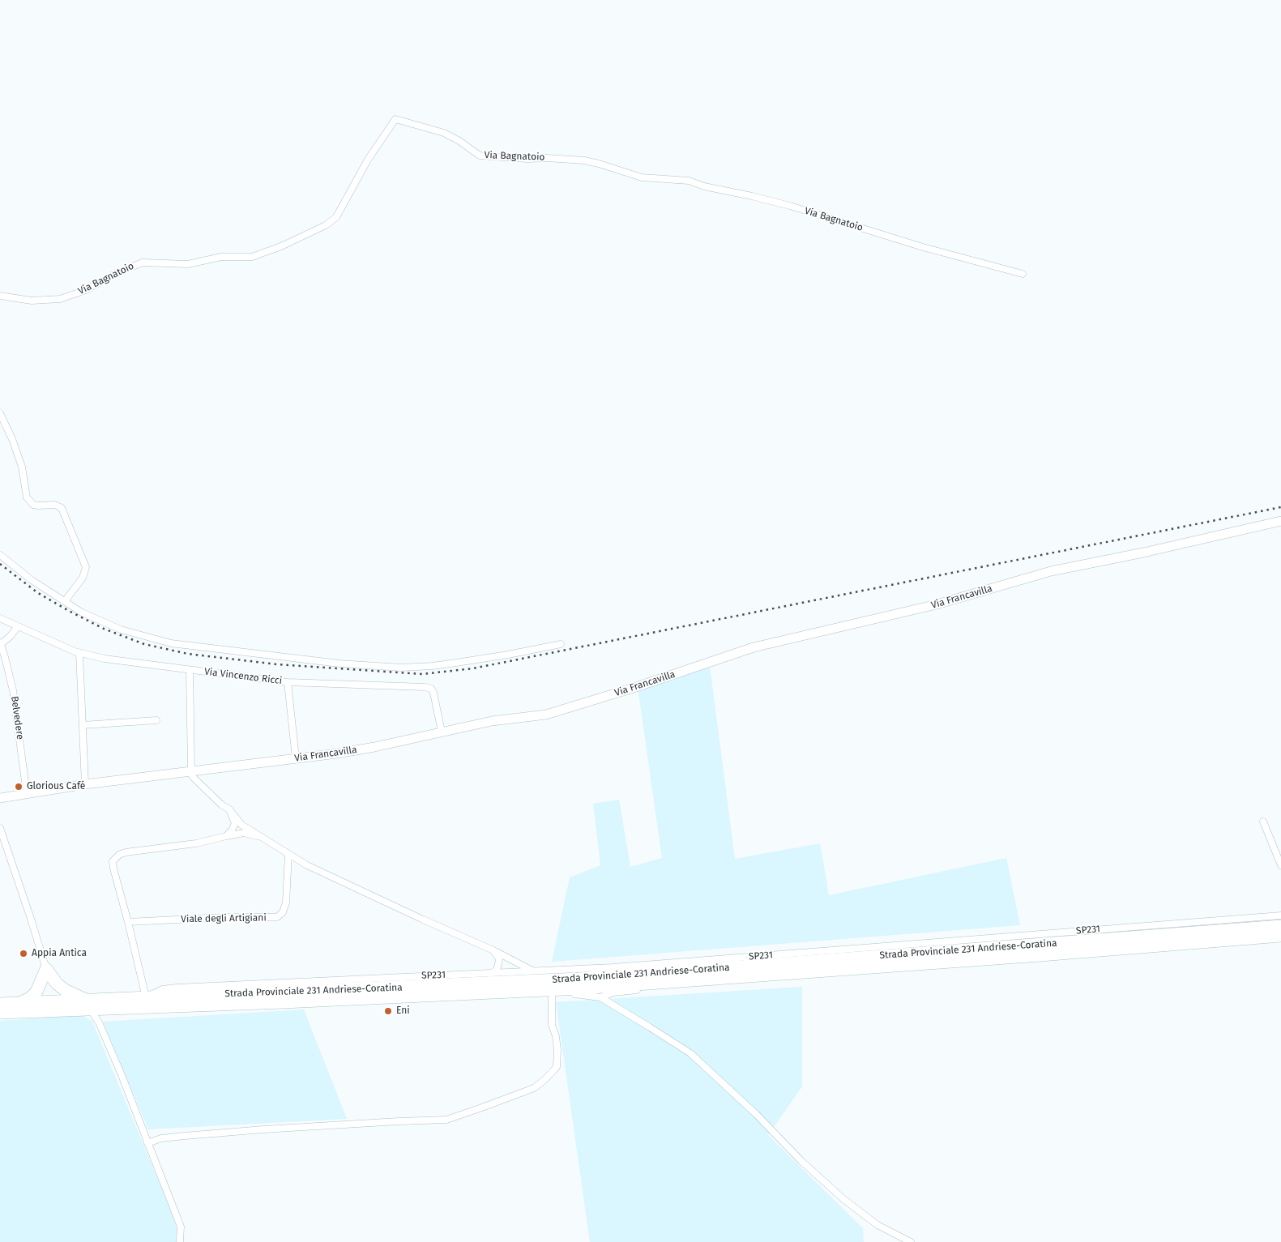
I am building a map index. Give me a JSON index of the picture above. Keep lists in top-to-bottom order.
{
  "streets": {
    "highway": ["SP231", "Strada Provinciale 231 Andriese-Coratina"],
    "street": [
      "Via Bagnatoio",
      "Via Francavilla",
      "Via Vincenzo Ricci",
      "Belvedere",
      "Viale degli Artigiani"
    ]
  },
  "crossings": [
    ["Via Francavilla", "Via Vincenzo Ricci"],
    ["Via Francavilla", "Belvedere"],
    ["SP231", "Strada Provinciale 231 Andriese-Coratina"]
  ],
  "places": ["Glorious Café", "Appia Antica", "Eni"]
}
